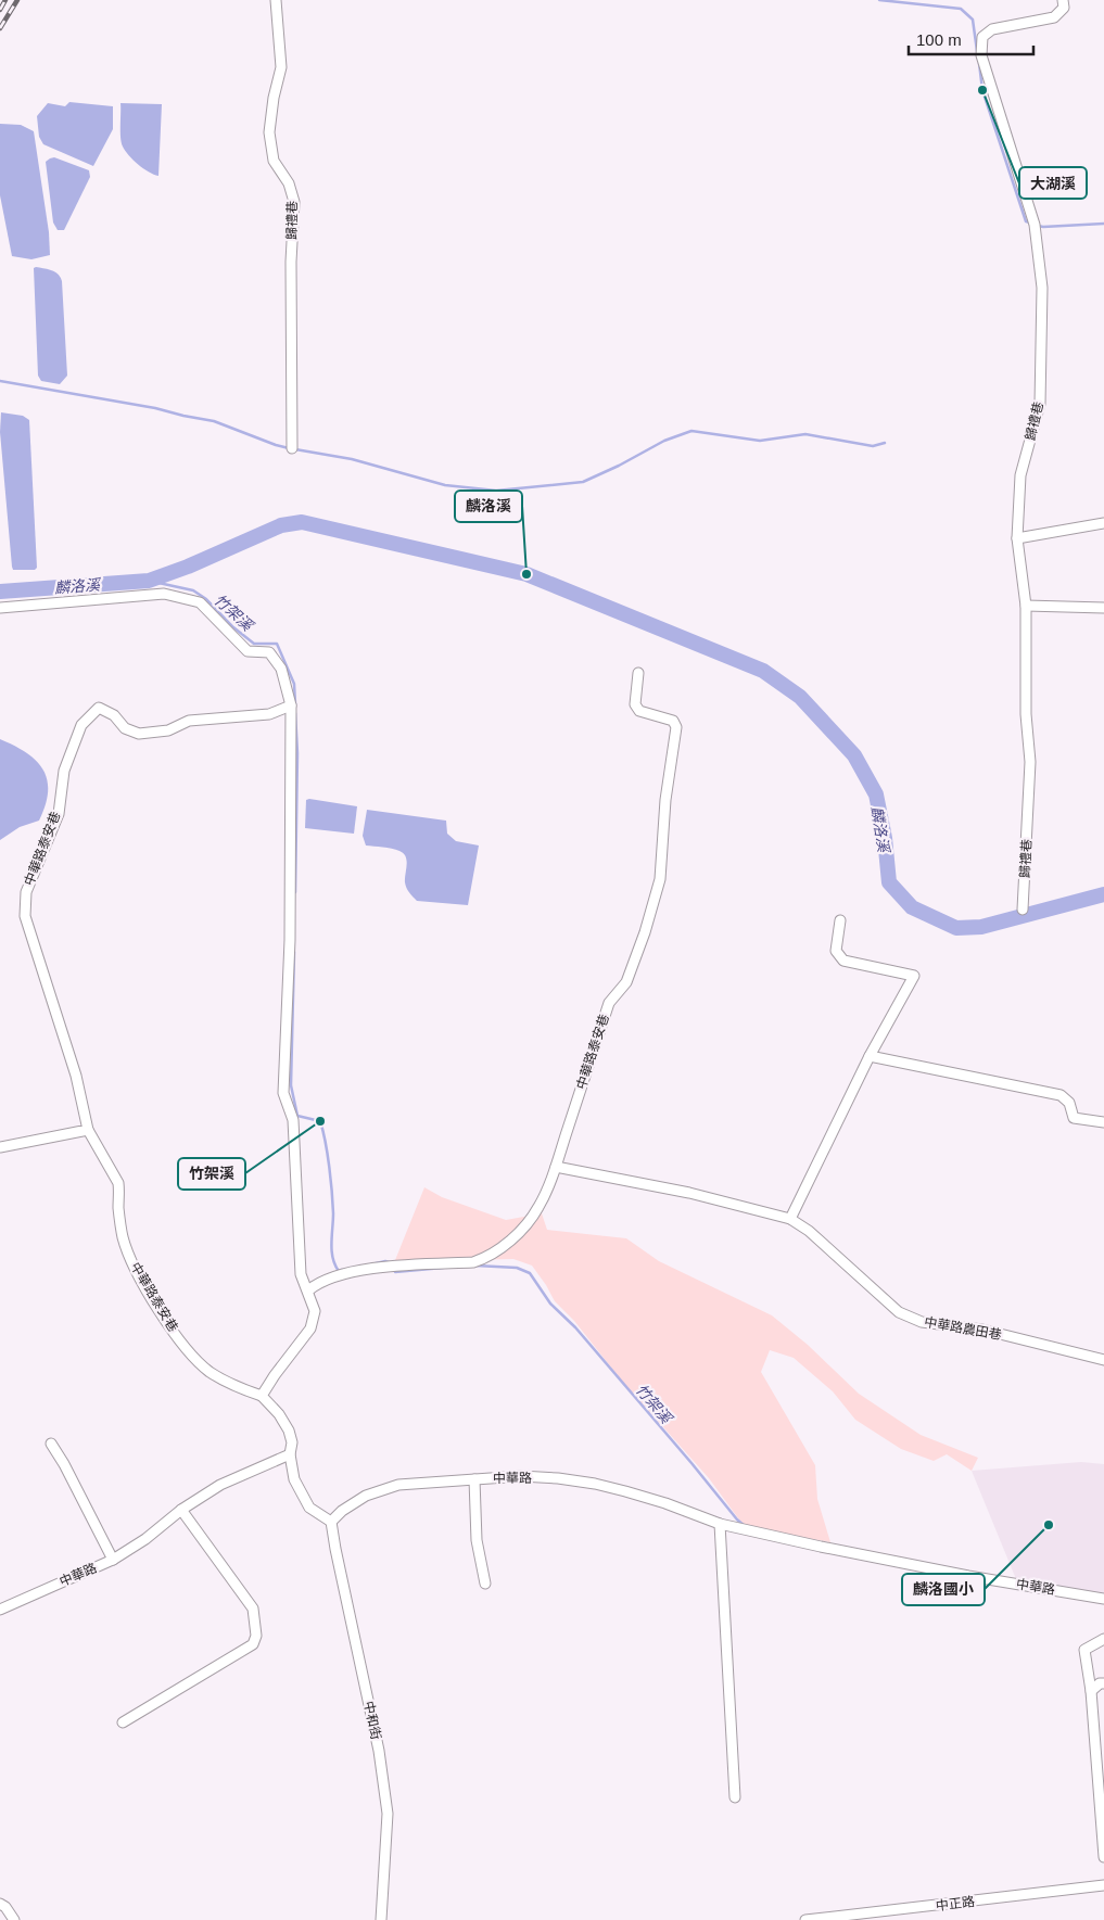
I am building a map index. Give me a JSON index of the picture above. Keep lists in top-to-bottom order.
{
  "streets": {
    "street": [
      "歸禮巷",
      "中華路泰安巷",
      "中華路農田巷",
      "中華路",
      "中和街",
      "中正路"
    ]
  },
  "crossings": [
    ["中華路泰安巷", "中華路農田巷"],
    ["中華路", "中和街"]
  ],
  "water": ["麟洛溪", "竹架溪"],
  "places": [
    "大湖溪",
    "麟洛溪",
    "竹架溪",
    "麟洛國小"
  ],
  "scale_bar": "100 m"
}
